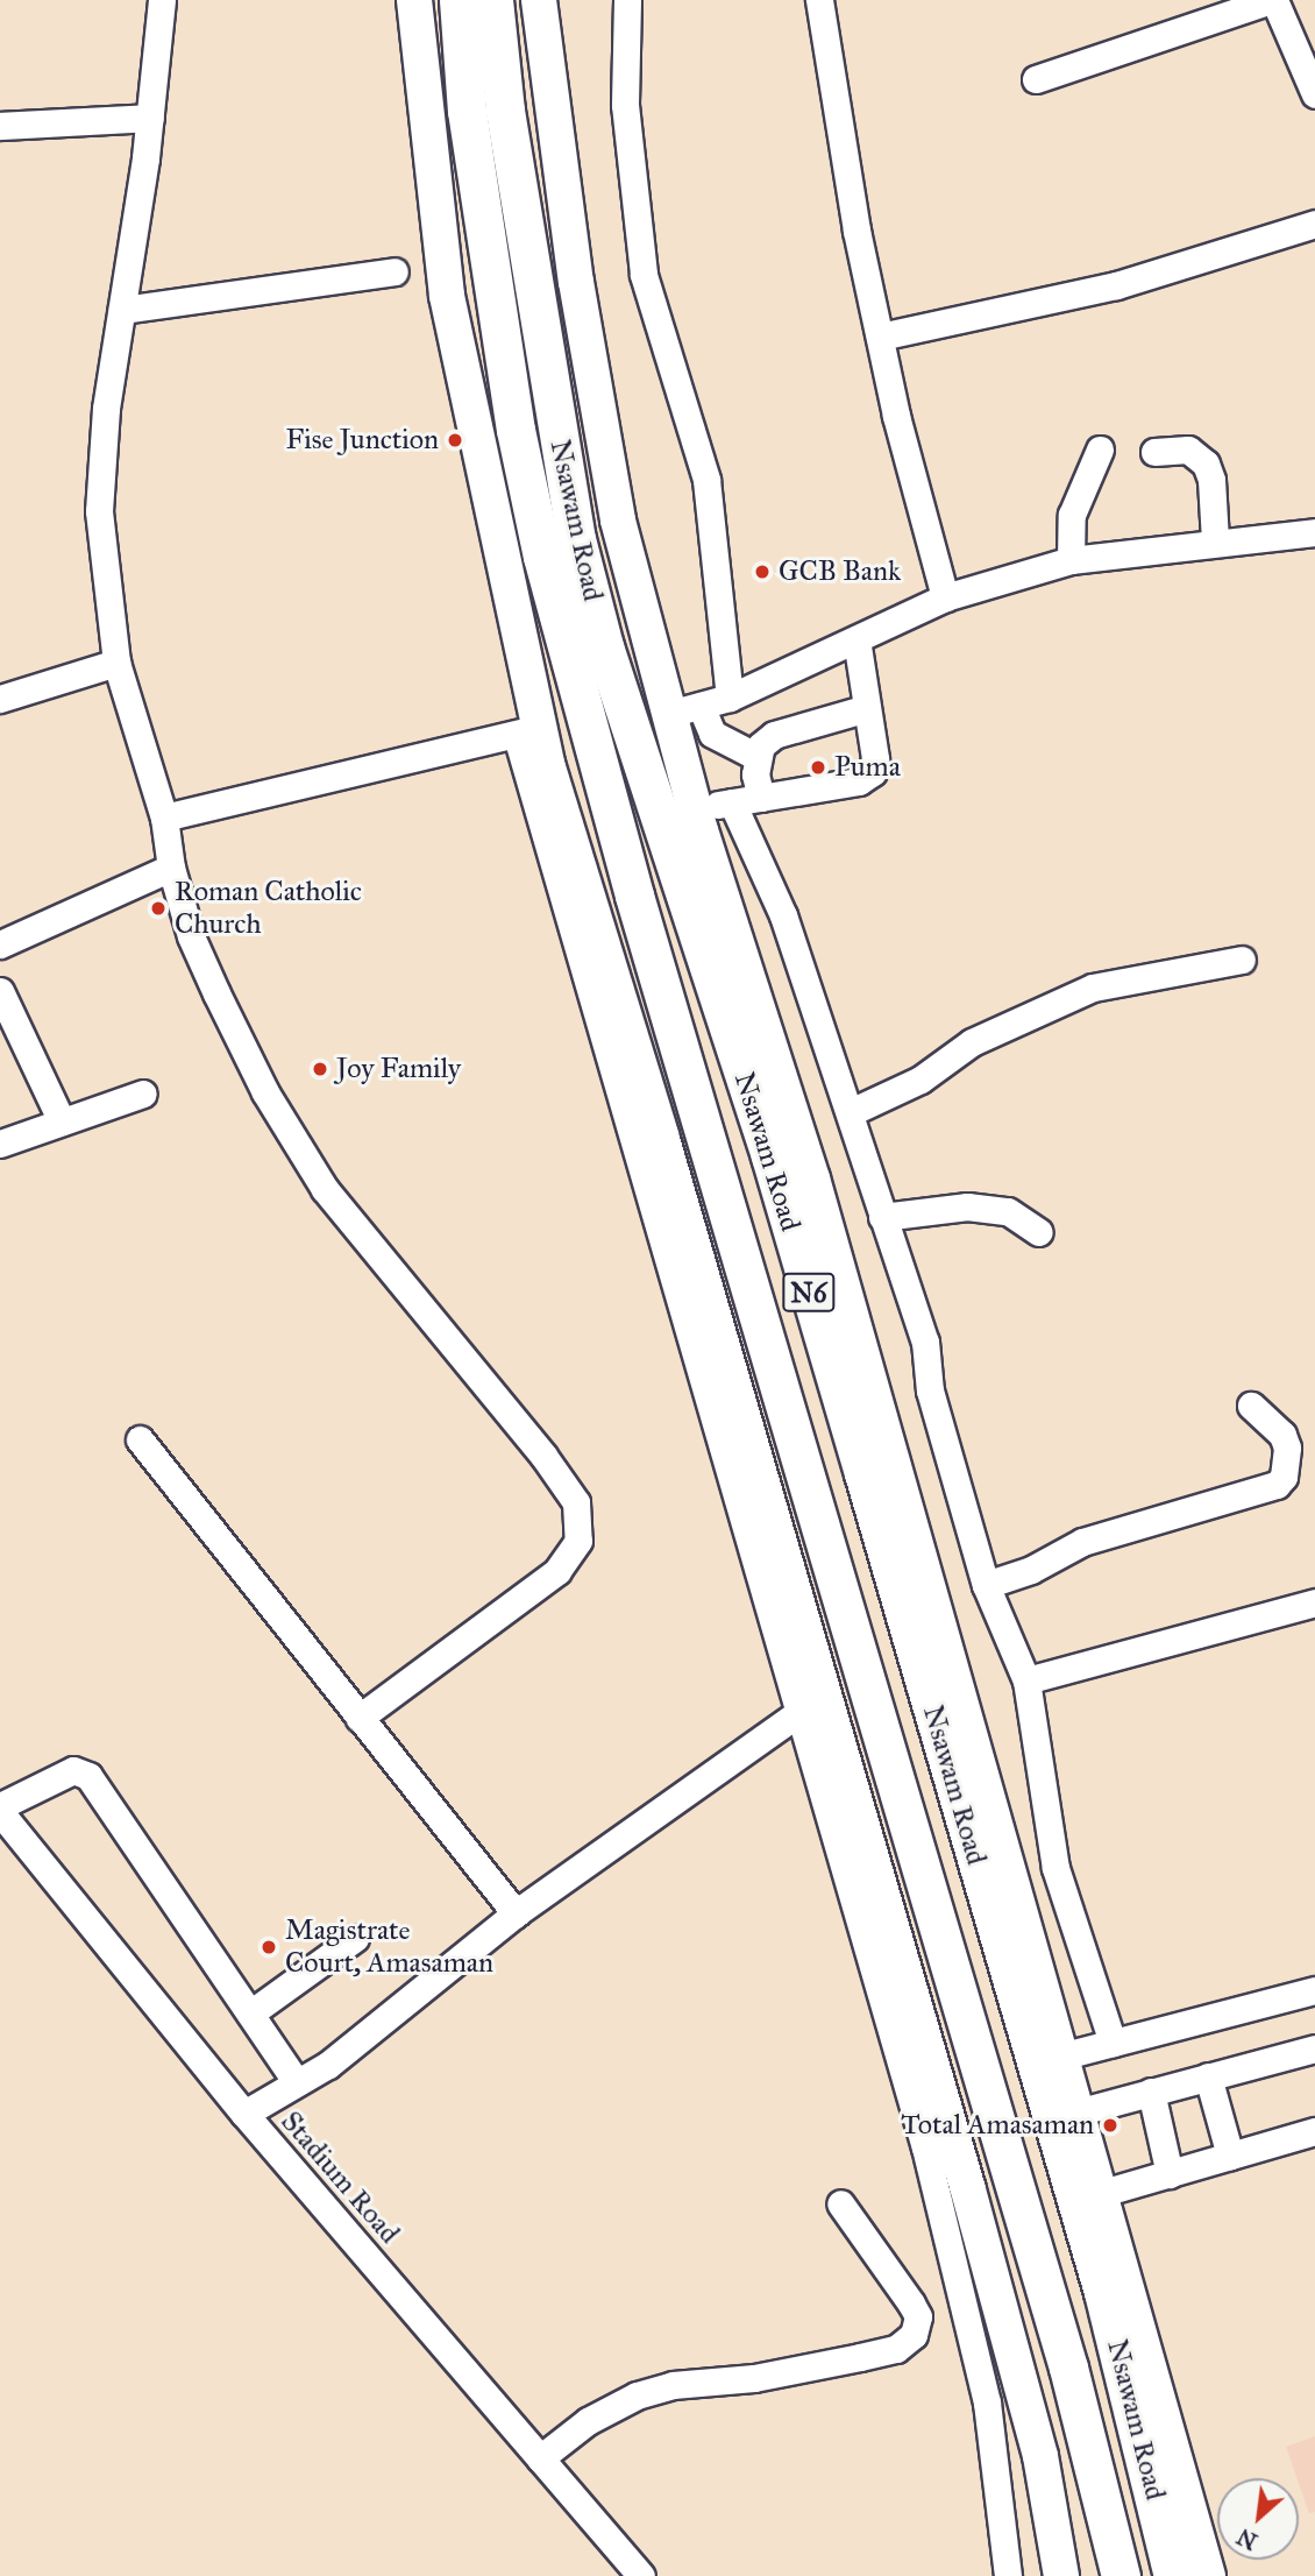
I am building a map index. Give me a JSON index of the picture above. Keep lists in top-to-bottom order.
{
  "streets": {
    "highway": ["Nsawam Road", "N6"],
    "street": ["Stadium Road"]
  },
  "places": [
    "Fise Junction",
    "GCB Bank",
    "Puma",
    "Roman Catholic Church",
    "Joy Family",
    "Magistrate Court, Amasaman",
    "Total Amasaman"
  ],
  "north": "bottom left"
}
